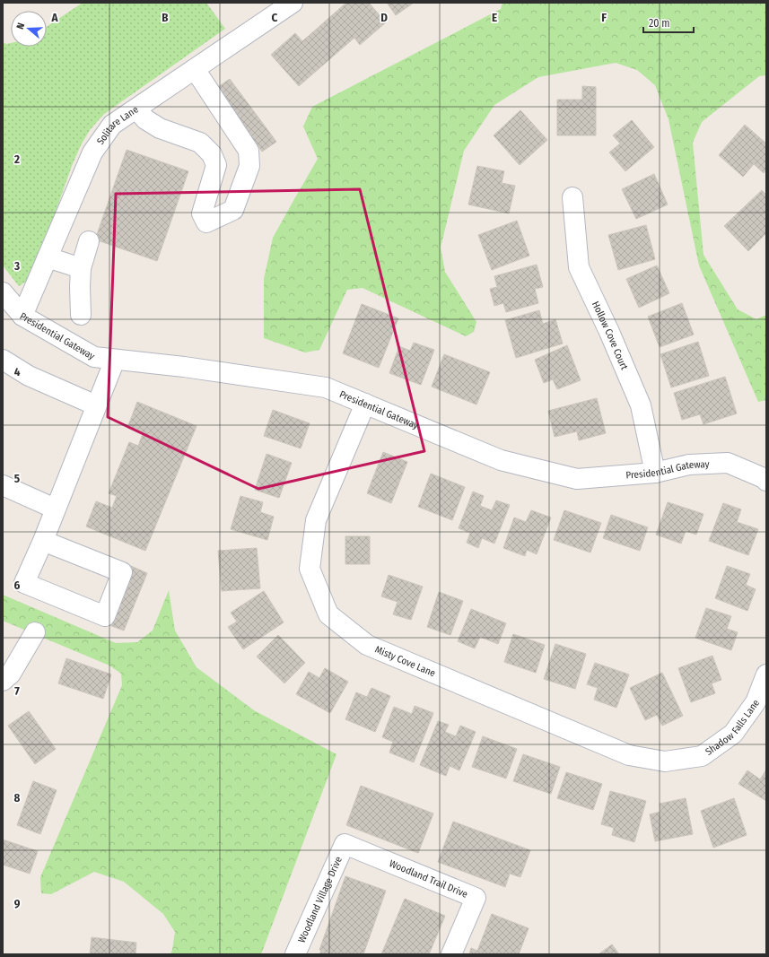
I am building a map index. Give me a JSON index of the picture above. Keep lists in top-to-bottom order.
{
  "streets": {
    "street": [
      "Solitare Lane",
      "Presidential Gateway",
      "Hollow Cove Court",
      "Misty Cove Lane",
      "Shadow Falls Lane",
      "Woodland Trail Drive",
      "Woodland Village Drive"
    ]
  },
  "crossings": [
    ["Solitare Lane", "Presidential Gateway"],
    ["Presidential Gateway", "Hollow Cove Court"],
    ["Presidential Gateway", "Misty Cove Lane"],
    ["Misty Cove Lane", "Shadow Falls Lane"],
    ["Woodland Trail Drive", "Woodland Village Drive"]
  ],
  "scale_bar": "20 m",
  "north": "left",
  "grid": {
    "columns": [
      "A",
      "B",
      "C",
      "D",
      "E",
      "F"
    ],
    "rows": [
      "2",
      "3",
      "4",
      "5",
      "6",
      "7",
      "8",
      "9"
    ]
  }
}
